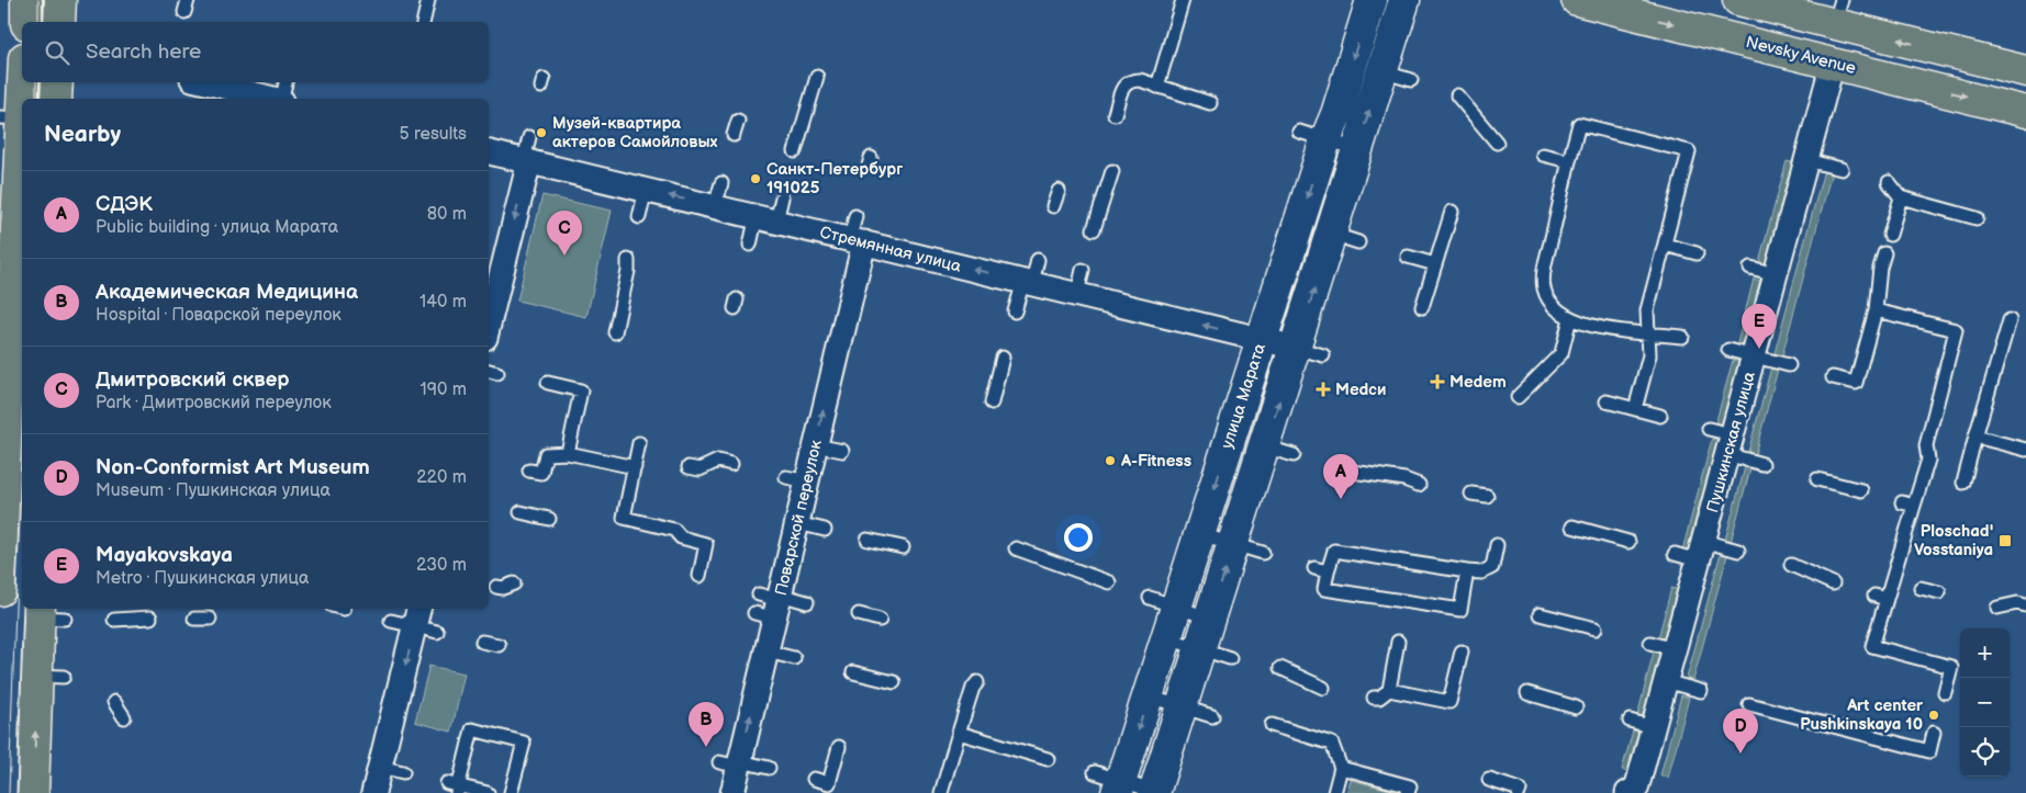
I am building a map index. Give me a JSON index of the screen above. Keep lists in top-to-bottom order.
{
  "streets": {
    "main road": ["Nevsky Avenue"],
    "street": [
      "Стремянная улица",
      "улица Марата",
      "Пушкинская улица",
      "Поварской переулок"
    ]
  },
  "crossings": [
    ["Nevsky Avenue", "Пушкинская улица"],
    ["Стремянная улица", "улица Марата"],
    ["Стремянная улица", "Поварской переулок"]
  ],
  "one_way": ["Стремянная улица", "Поварской переулок"],
  "places": {
    "other": [
      "Музей-квартира актеров Самойловых",
      "Санкт-Петербург 191025",
      "A-Fitness",
      "Art center Pushkinskaya 10"
    ],
    "health": ["Medem", "Medси"],
    "transit": ["Ploschad' Vosstaniya"]
  },
  "page": {
    "search": "Search here",
    "heading": ["Nearby", "5 results"],
    "list": [
      {
        "mark": "A",
        "name": "СДЭК",
        "note": "Public building · улица Марата",
        "value": "80 m"
      },
      {
        "mark": "B",
        "name": "Академическая Медицина",
        "note": "Hospital · Поварской переулок",
        "value": "140 m"
      },
      {
        "mark": "C",
        "name": "Дмитровский сквер",
        "note": "Park · Дмитровский переулок",
        "value": "190 m"
      },
      {
        "mark": "D",
        "name": "Non-Conformist Art Museum",
        "note": "Museum · Пушкинская улица",
        "value": "220 m"
      },
      {
        "mark": "E",
        "name": "Mayakovskaya",
        "note": "Metro · Пушкинская улица",
        "value": "230 m"
      }
    ],
    "pins": [
      "C",
      "E",
      "A",
      "B",
      "D"
    ],
    "map_buttons": ["+", "−"]
  }
}
